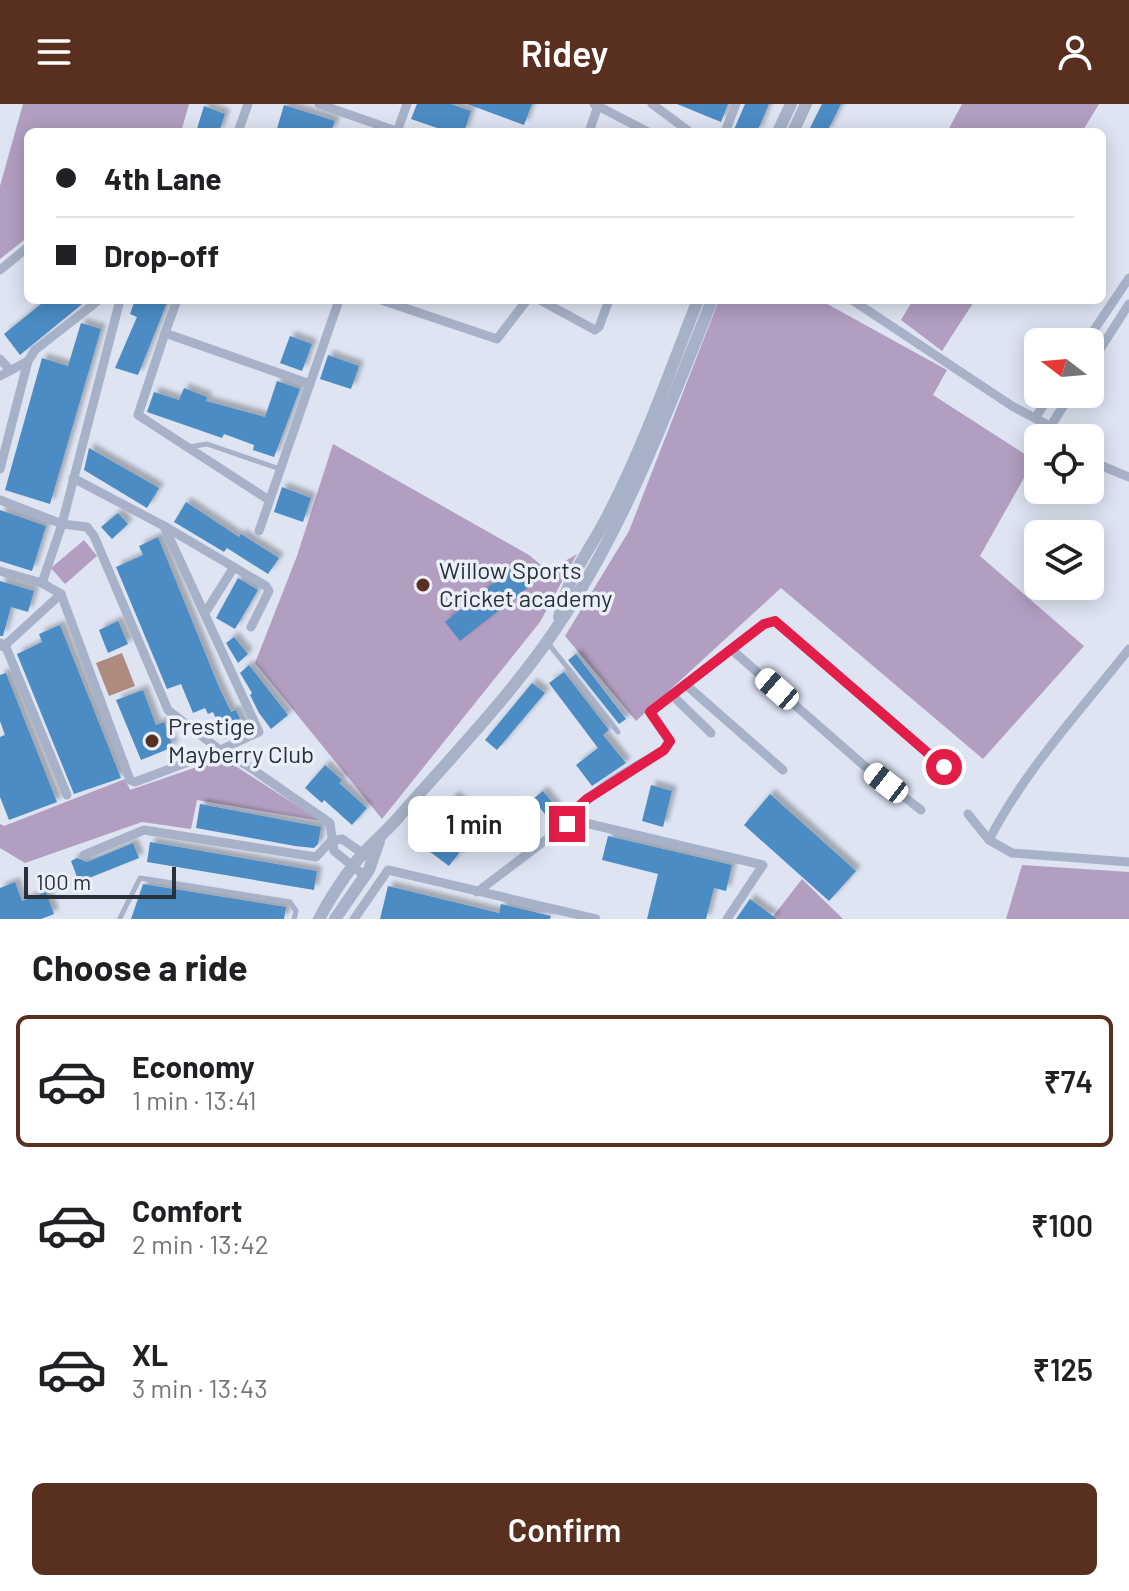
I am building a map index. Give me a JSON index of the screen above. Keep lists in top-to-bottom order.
{
  "places": ["Willow Sports Cricket academy", "Prestige Mayberry Club"],
  "scale_bar": "100 m",
  "north": "left",
  "page": {
    "header": "Ridey",
    "banner": ["4th Lane", "Drop-off"],
    "bubble": "1 min",
    "scale": "100 m",
    "heading": "Choose a ride",
    "list": [
      {
        "name": "Economy",
        "note": "1 min · 13:41",
        "value": "₹74"
      },
      {
        "name": "Comfort",
        "note": "2 min · 13:42",
        "value": "₹100"
      },
      {
        "name": "XL",
        "note": "3 min · 13:43",
        "value": "₹125"
      }
    ],
    "buttons": "Confirm"
  }
}
